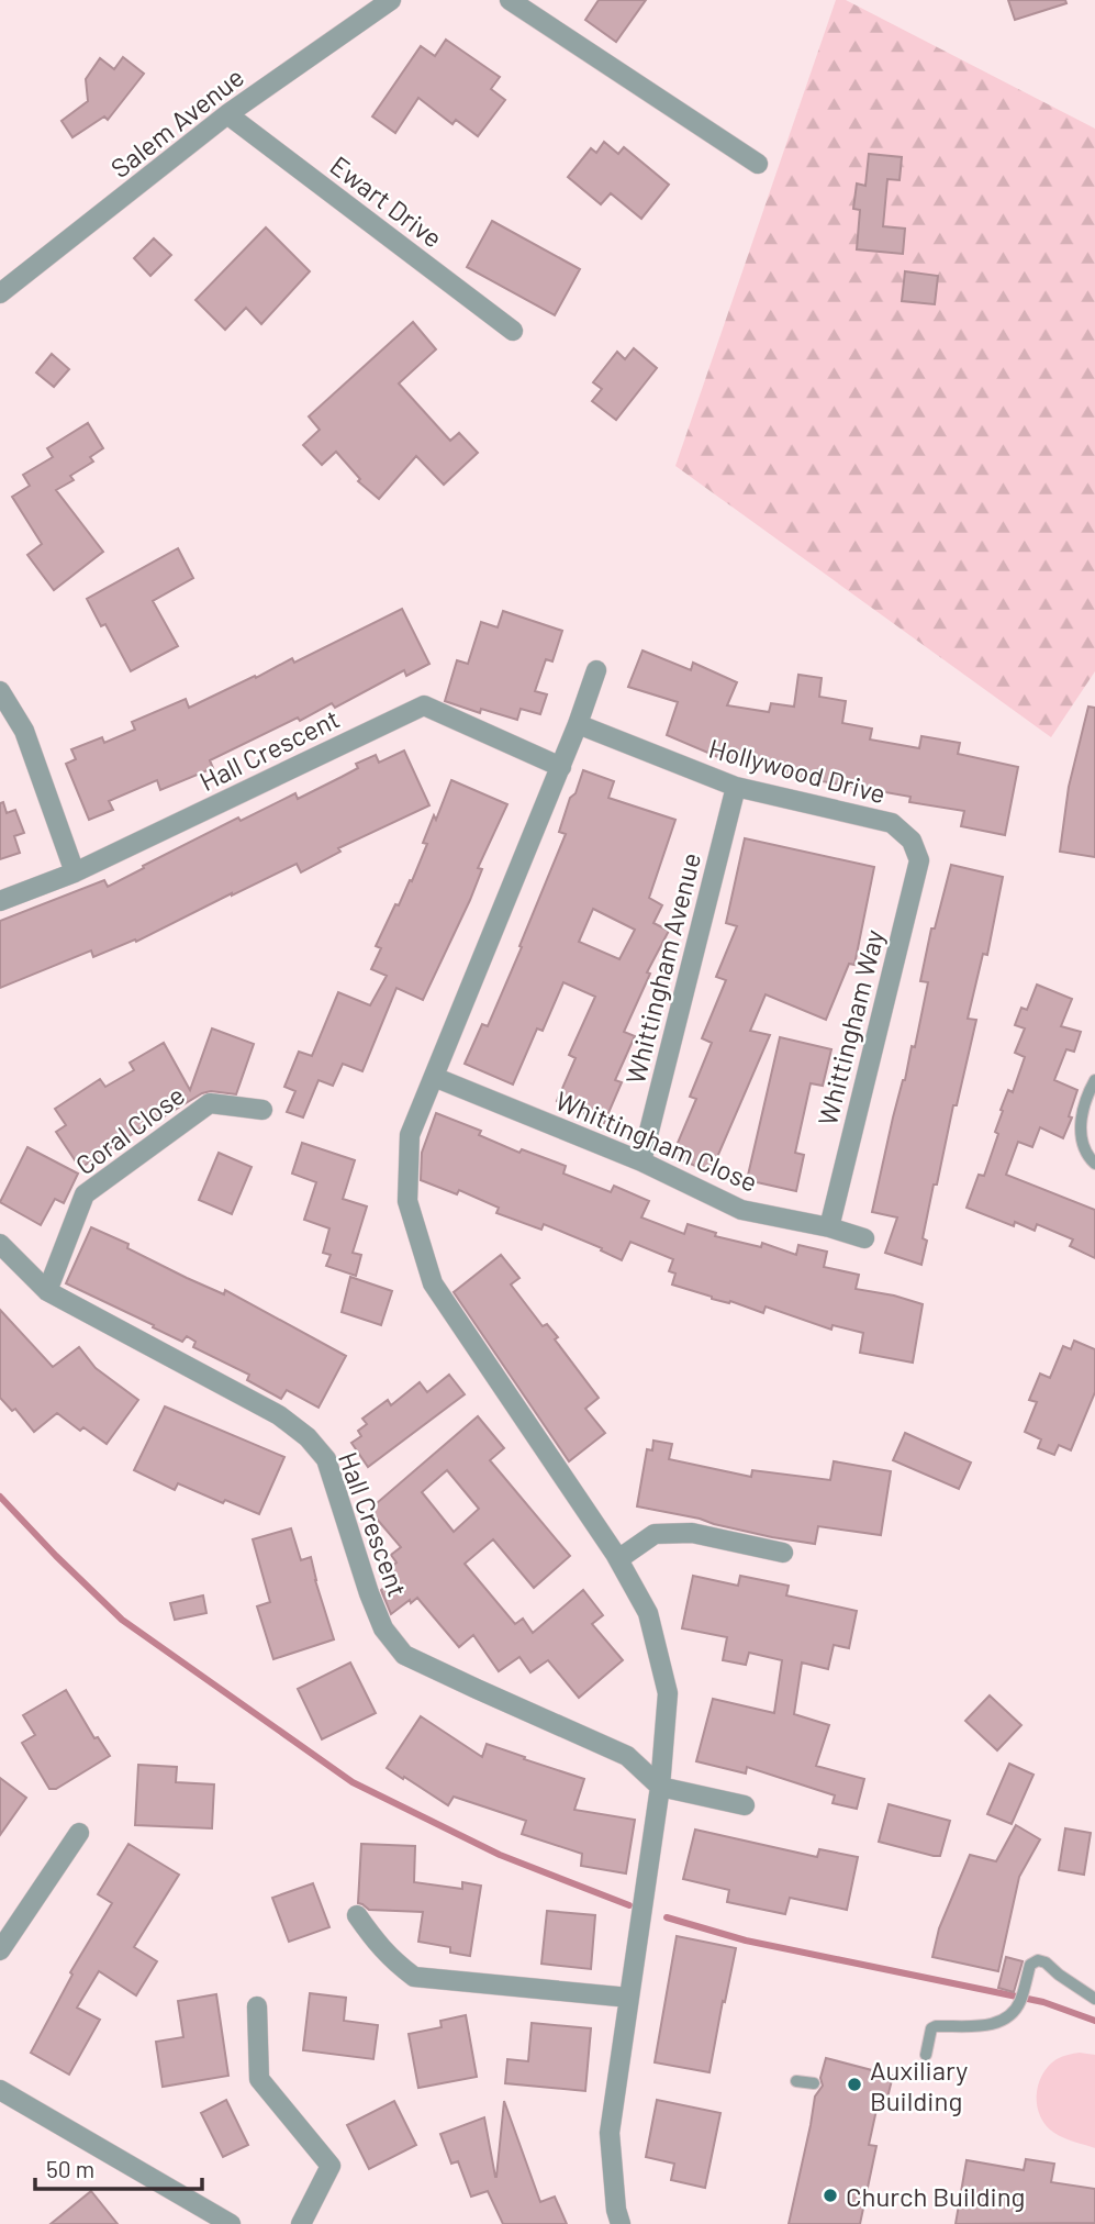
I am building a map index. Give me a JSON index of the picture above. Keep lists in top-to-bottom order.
{
  "streets": {
    "street": [
      "Salem Avenue",
      "Ewart Drive",
      "Hall Crescent",
      "Hollywood Drive",
      "Whittingham Avenue",
      "Whittingham Way",
      "Coral Close",
      "Whittingham Close"
    ]
  },
  "crossings": [
    ["Salem Avenue", "Ewart Drive"],
    ["Hall Crescent", "Coral Close"],
    ["Hollywood Drive", "Whittingham Avenue"],
    ["Hollywood Drive", "Whittingham Way"],
    ["Whittingham Avenue", "Whittingham Close"],
    ["Whittingham Way", "Whittingham Close"]
  ],
  "places": ["Auxiliary Building", "Church Building"],
  "scale_bar": "50 m"
}
